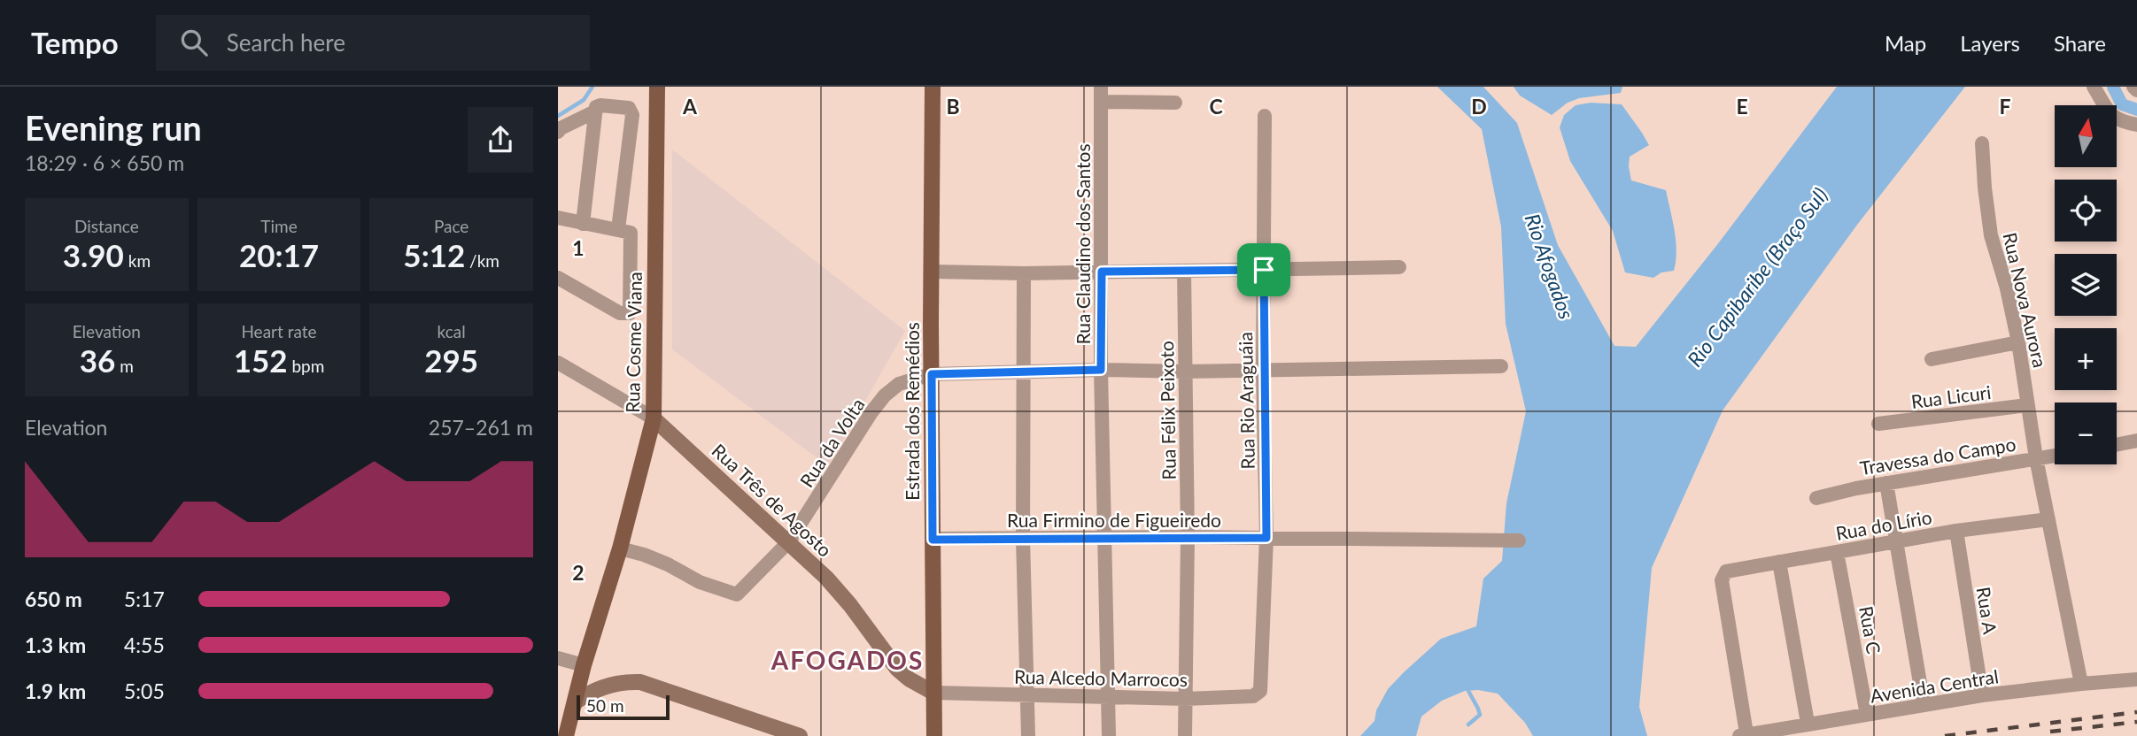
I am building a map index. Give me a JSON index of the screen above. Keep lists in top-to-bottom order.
{
  "streets": {
    "main road": ["Rua Cosme Viana", "Estrada dos Remédios", "Rua Três de Agosto"],
    "street": [
      "Rua Claudino dos Santos",
      "Rua Nova Aurora",
      "Rua Licuri",
      "Rua Rio Araguáia",
      "Rua Félix Peixoto",
      "Rua da Volta",
      "Travessa do Campo",
      "Rua Firmino de Figueiredo",
      "Rua do Lírio",
      "Rua A",
      "Rua C",
      "Rua Alcedo Marrocos",
      "Avenida Central"
    ]
  },
  "crossings": [
    ["Rua Claudino dos Santos", "Rua da Volta"],
    ["Rua Claudino dos Santos", "Rua Firmino de Figueiredo"],
    ["Rua Claudino dos Santos", "Rua Alcedo Marrocos"],
    ["Rua Nova Aurora", "Rua Licuri"],
    ["Rua Nova Aurora", "Travessa do Campo"],
    ["Rua Nova Aurora", "Rua do Lírio"],
    ["Rua Nova Aurora", "Avenida Central"],
    ["Rua Cosme Viana", "Rua da Volta"],
    ["Rua Cosme Viana", "Rua Três de Agosto"],
    ["Rua Rio Araguáia", "Rua da Volta"],
    ["Rua Rio Araguáia", "Rua Firmino de Figueiredo"],
    ["Rua Rio Araguáia", "Rua Alcedo Marrocos"],
    ["Rua Félix Peixoto", "Rua da Volta"],
    ["Rua Félix Peixoto", "Rua Firmino de Figueiredo"],
    ["Rua Félix Peixoto", "Rua Alcedo Marrocos"],
    ["Estrada dos Remédios", "Rua da Volta"],
    ["Estrada dos Remédios", "Rua Três de Agosto"],
    ["Estrada dos Remédios", "Rua Firmino de Figueiredo"],
    ["Estrada dos Remédios", "Rua Alcedo Marrocos"],
    ["Rua da Volta", "Rua Três de Agosto"],
    ["Rua Três de Agosto", "Rua Alcedo Marrocos"],
    ["Rua do Lírio", "Rua A"],
    ["Rua do Lírio", "Rua C"],
    ["Rua do Lírio", "Avenida Central"],
    ["Rua A", "Avenida Central"],
    ["Rua C", "Avenida Central"]
  ],
  "districts": ["AFOGADOS"],
  "water": ["Rio Afogados", "Rio Capibaribe (Braço Sul)"],
  "scale_bar": "50 m",
  "north": "top",
  "page": {
    "header": "Tempo",
    "search": "Search here",
    "nav": ["Map", "Layers", "Share"],
    "heading": ["Evening run", "18:29 · 6 × 650 m"],
    "map_buttons": ["+", "−"],
    "stats": [
      ["Distance", "3.90 km"],
      ["Time", "20:17"],
      ["Pace", "5:12 /km"],
      ["Elevation", "36 m"],
      ["Heart rate", "152 bpm"],
      ["kcal", "295"]
    ],
    "chart": ["Elevation", "257–261 m"],
    "list": [
      {
        "name": "650 m",
        "note": "5:17"
      },
      {
        "name": "1.3 km",
        "note": "4:55"
      },
      {
        "name": "1.9 km",
        "note": "5:05"
      }
    ],
    "scale": "50 m"
  },
  "grid": {
    "columns": [
      "A",
      "B",
      "C",
      "D",
      "E",
      "F"
    ],
    "rows": ["1", "2"]
  }
}
